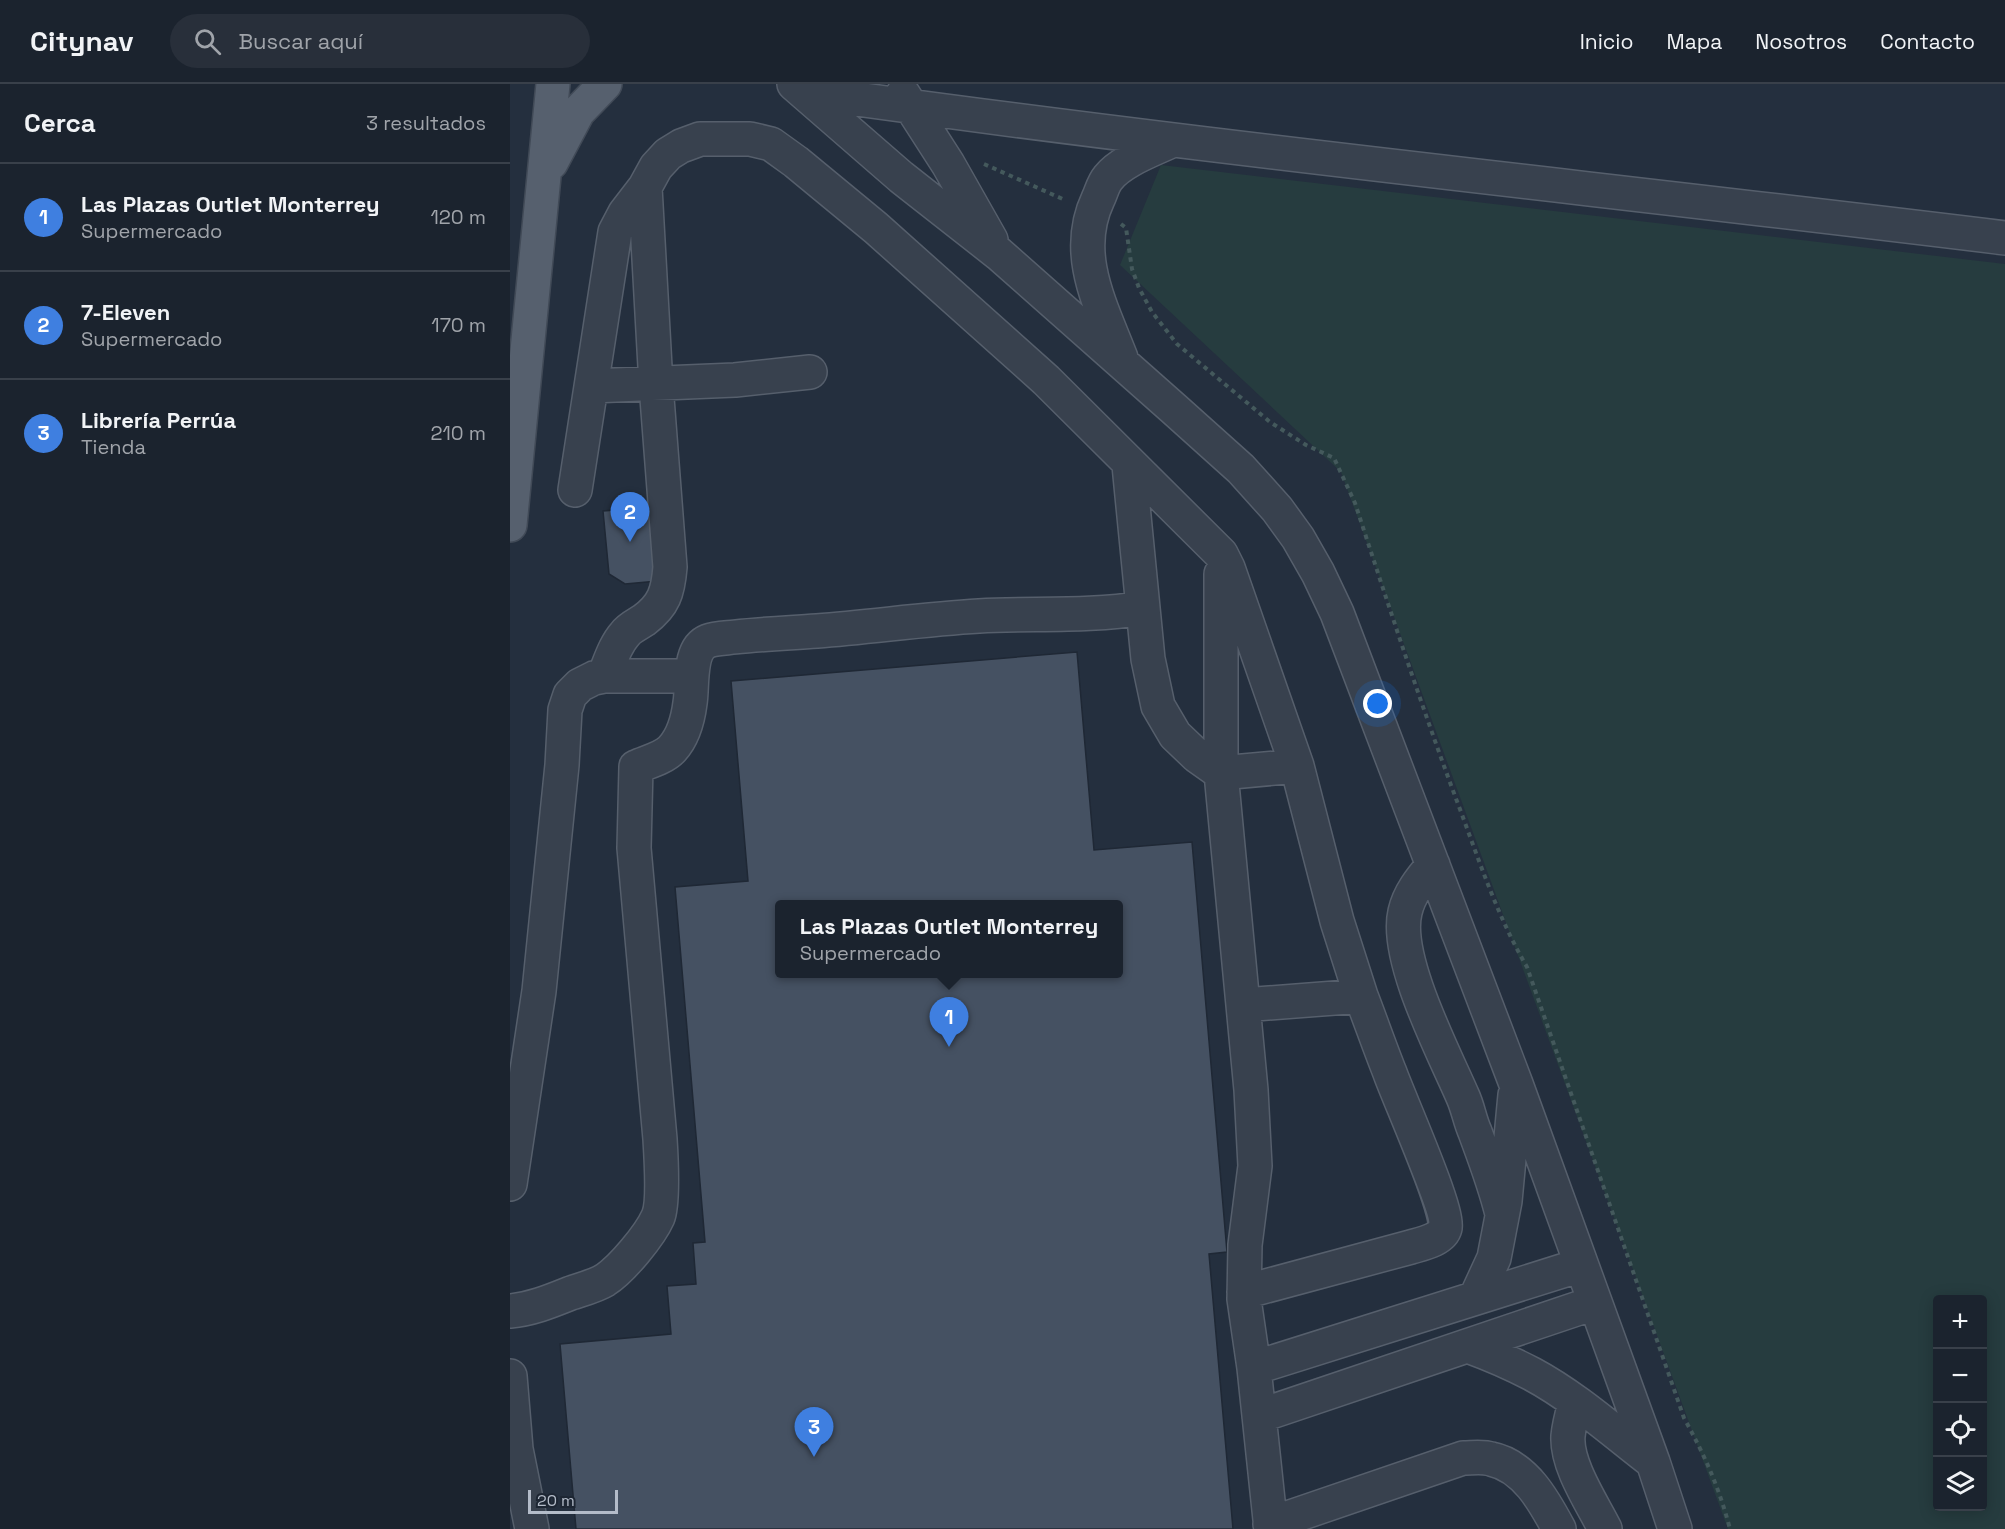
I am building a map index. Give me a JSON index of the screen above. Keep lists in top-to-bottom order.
{
  "scale_bar": "20 m",
  "page": {
    "header": "Citynav",
    "search": "Buscar aquí",
    "nav": [
      "Inicio",
      "Mapa",
      "Nosotros",
      "Contacto"
    ],
    "heading": ["Cerca", "3 resultados"],
    "list": [
      {
        "mark": "1",
        "name": "Las Plazas Outlet Monterrey",
        "note": "Supermercado",
        "value": "120 m"
      },
      {
        "mark": "2",
        "name": "7-Eleven",
        "note": "Supermercado",
        "value": "170 m"
      },
      {
        "mark": "3",
        "name": "Librería Perrúa",
        "note": "Tienda",
        "value": "210 m"
      }
    ],
    "pins": ["2", "1", "3"],
    "popup": ["Las Plazas Outlet Monterrey", "Supermercado"],
    "map_buttons": ["+", "−"],
    "scale": "20 m"
  }
}
